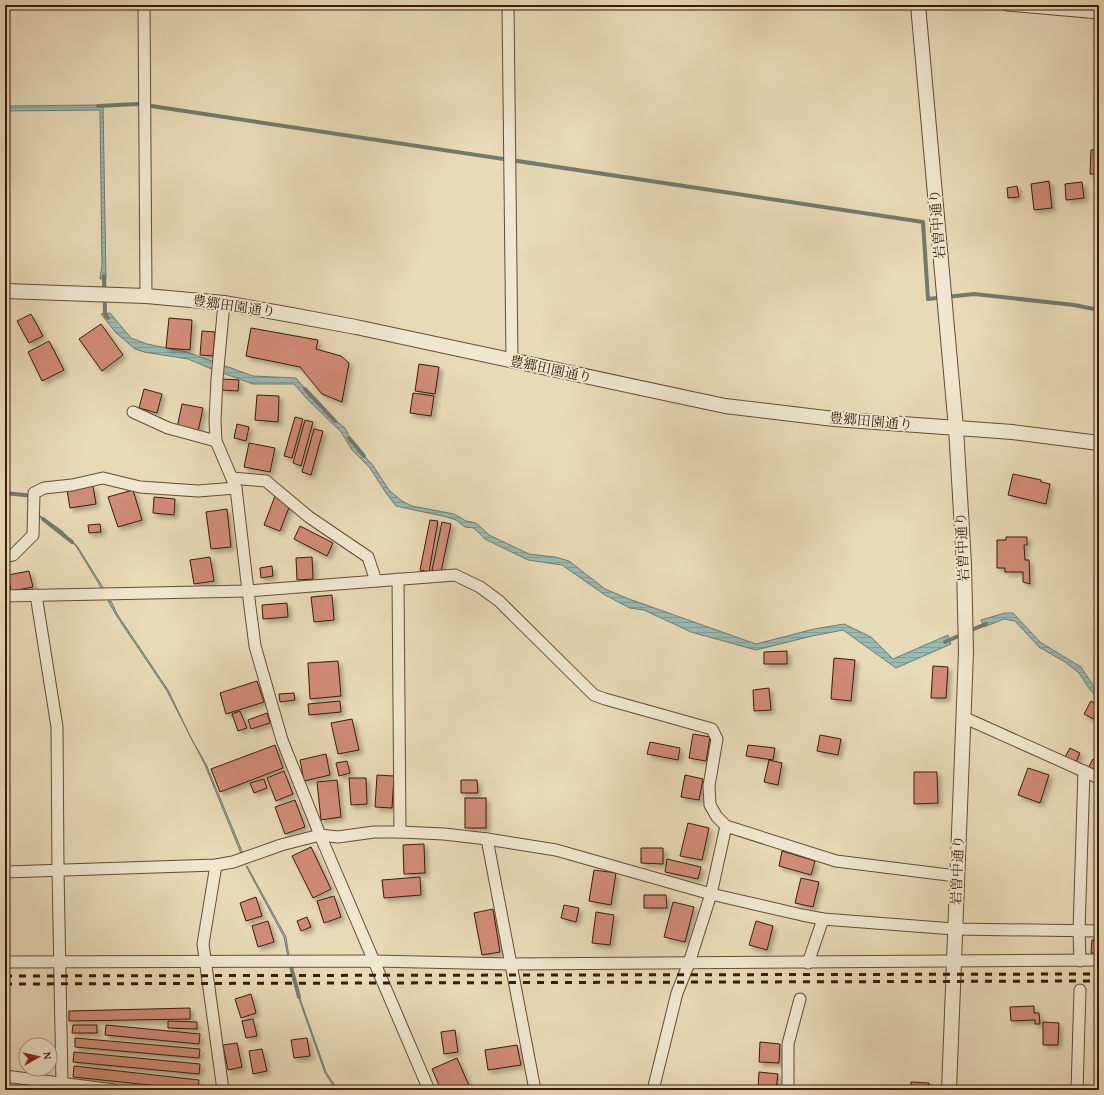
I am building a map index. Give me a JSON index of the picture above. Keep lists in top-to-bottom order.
{
  "streets": {
    "street": ["岩曽中通り", "豊郷田園通り"]
  },
  "crossings": [
    ["岩曽中通り", "豊郷田園通り"]
  ],
  "north": "right"
}
